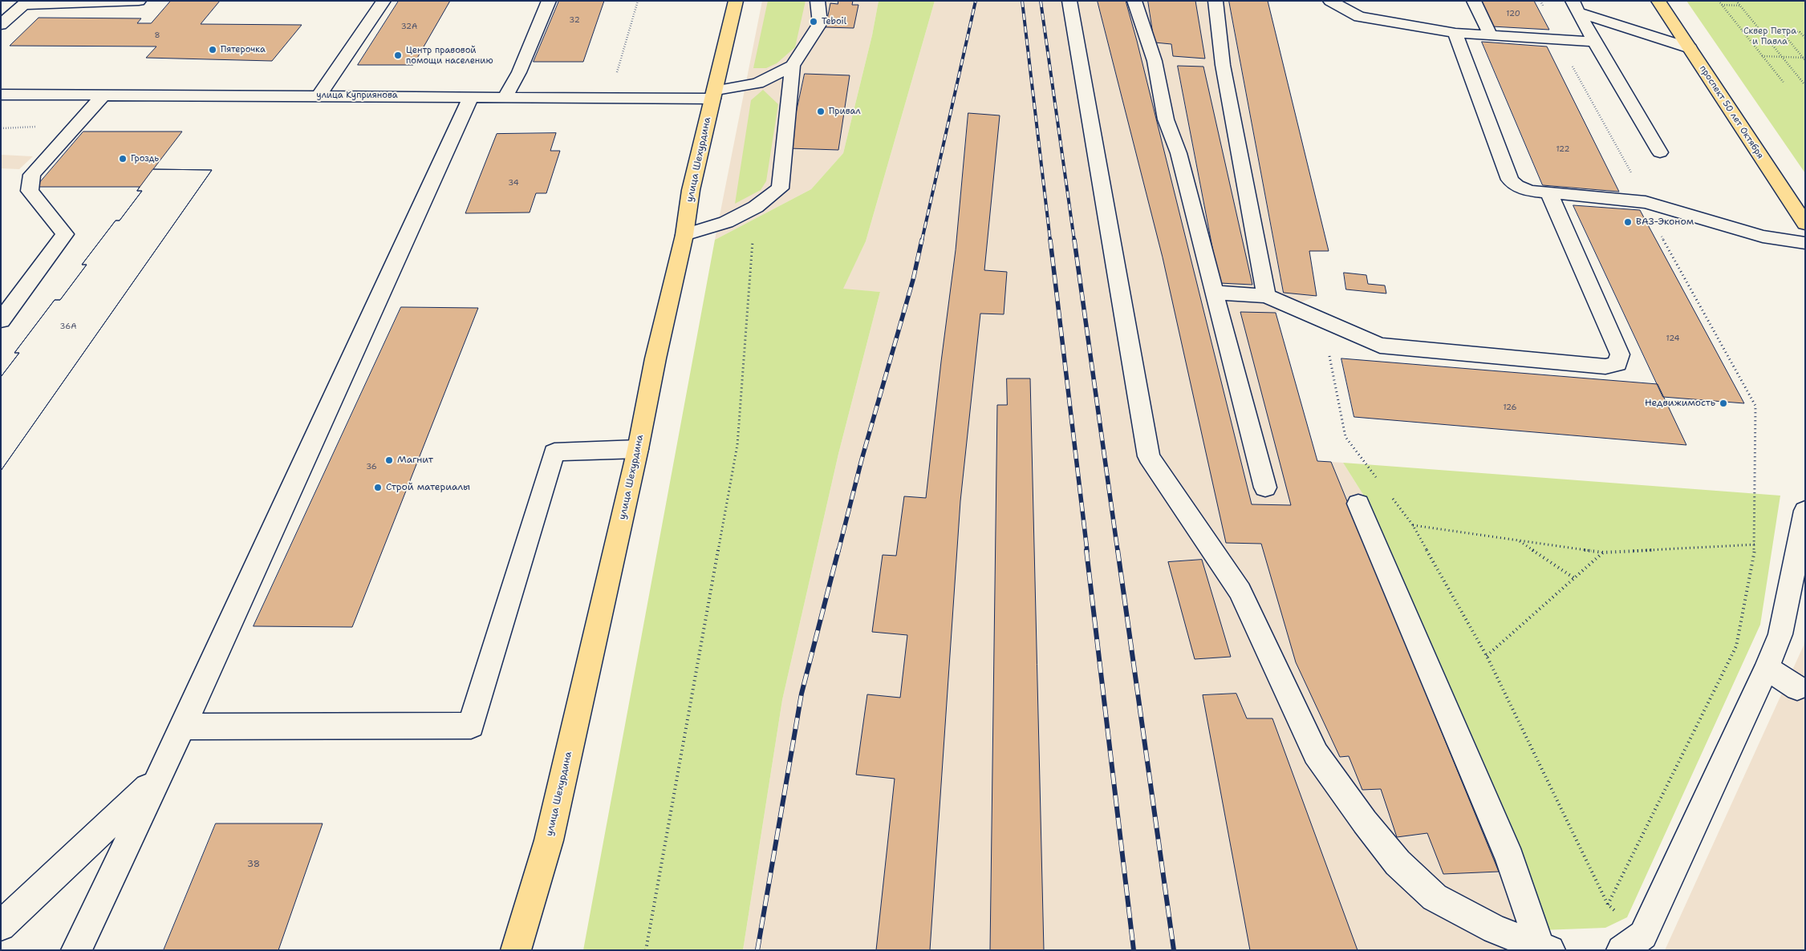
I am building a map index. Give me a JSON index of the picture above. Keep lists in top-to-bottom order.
{
  "streets": {
    "main road": ["проспект 50 лет Октября", "улица Шехурдина"],
    "street": ["улица Куприянова"]
  },
  "crossings": [
    ["улица Куприянова", "улица Шехурдина"]
  ],
  "parks": ["Сквер Петра и Павла"],
  "places": [
    "Teboil",
    "Пятерочка",
    "Центр правовой помощи населению",
    "Привал",
    "Гроздь",
    "ВАЗ-Эконом",
    "Недвижимость",
    "Магнит",
    "Строй материалы"
  ],
  "house_numbers": [
    "120",
    "32",
    "32А",
    "8",
    "122",
    "34",
    "36А",
    "124",
    "126",
    "36",
    "38"
  ]
}
